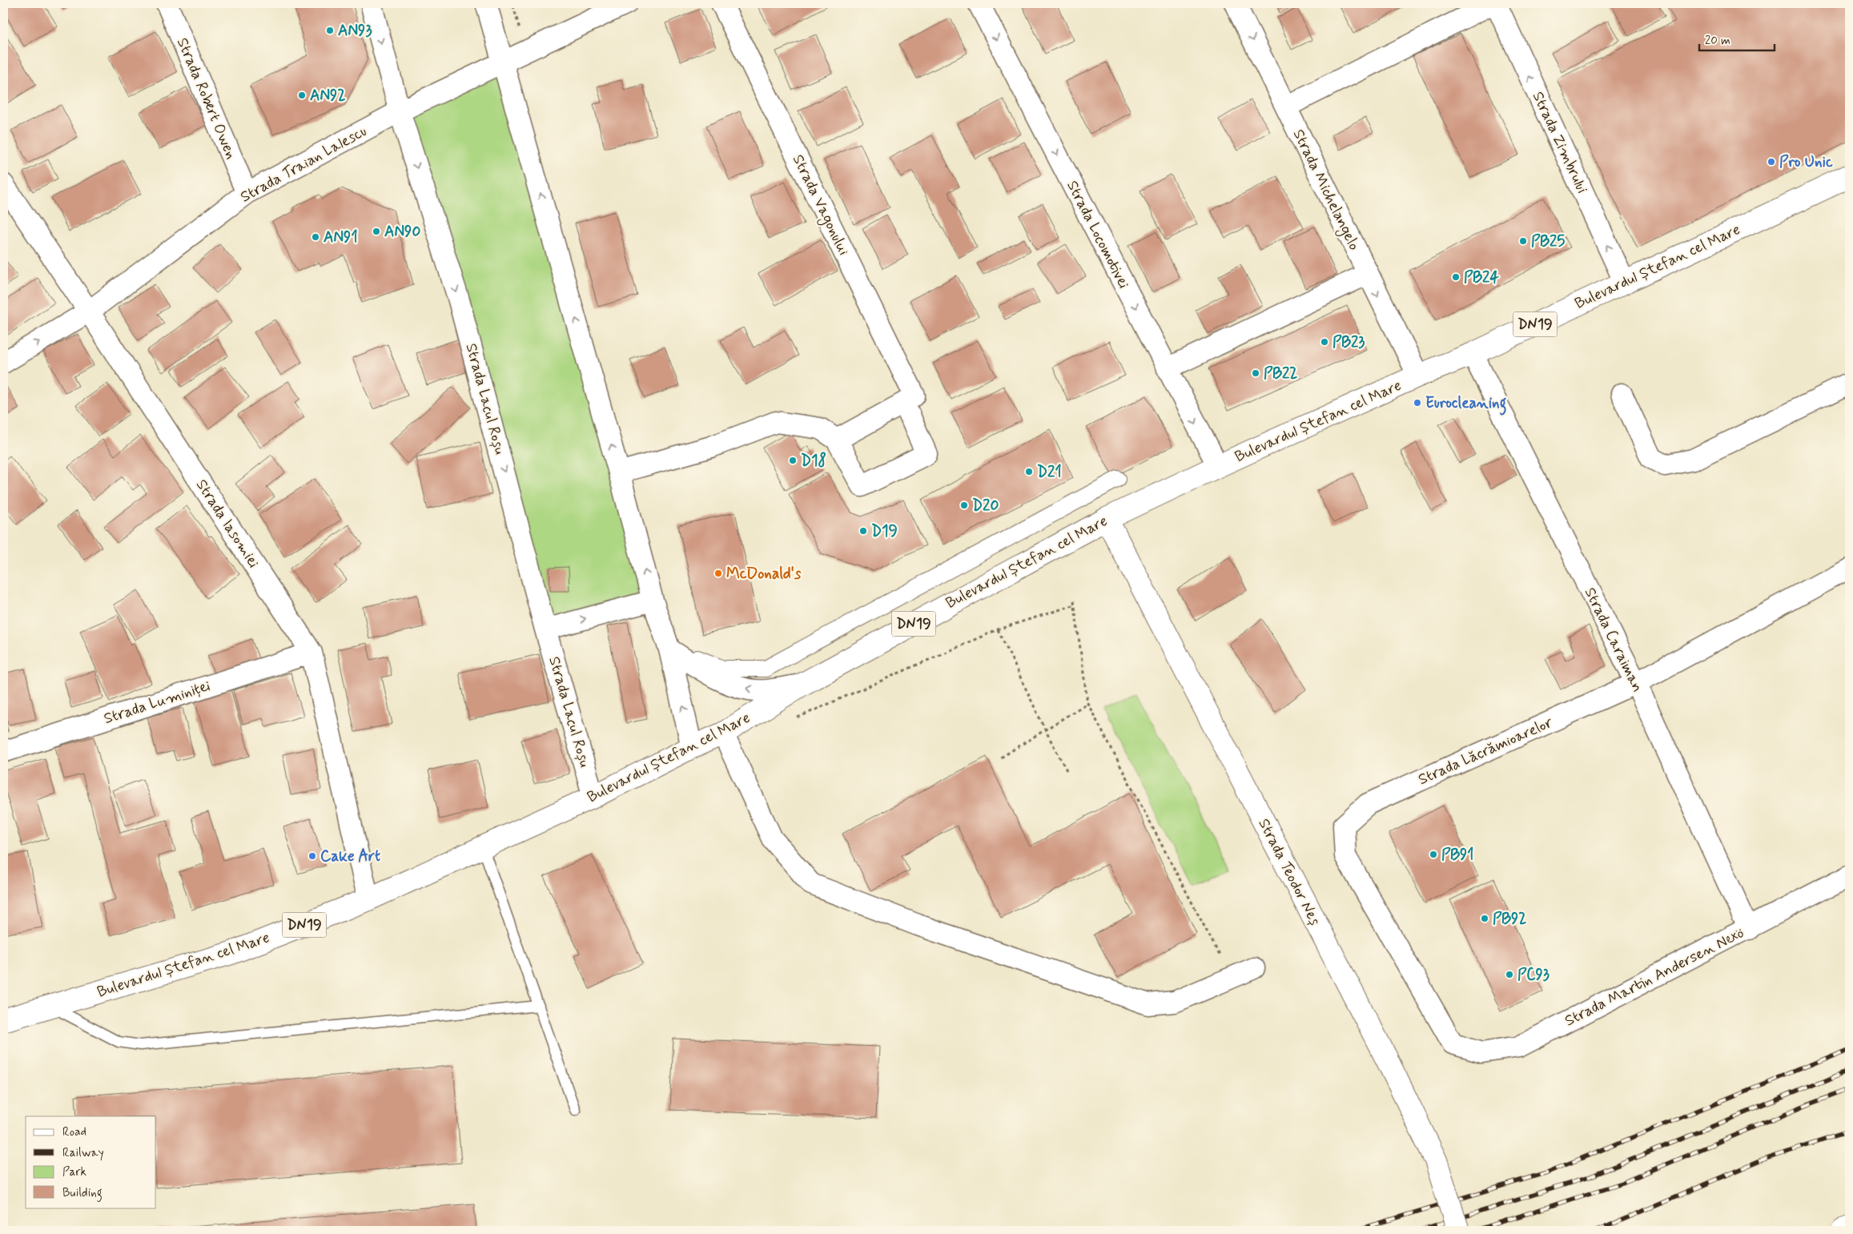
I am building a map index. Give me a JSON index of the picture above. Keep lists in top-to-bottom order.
{
  "streets": {
    "main road": ["Bulevardul Ștefan cel Mare", "DN19", "Strada Teodor Neș"],
    "street": [
      "Strada Robert Owen",
      "Strada Zimbrului",
      "Strada Traian Lalescu",
      "Strada Michelangelo",
      "Strada Vagonului",
      "Strada Locomotivei",
      "Strada Lacul Roșu",
      "Strada Iasomiei",
      "Strada Caraiman",
      "Strada Luminiței",
      "Strada Lăcrămioarelor",
      "Strada Martin Andersen Nexö"
    ]
  },
  "crossings": [
    ["Strada Robert Owen", "Strada Traian Lalescu"],
    ["Strada Zimbrului", "Bulevardul Ștefan cel Mare"],
    ["Strada Traian Lalescu", "Strada Lacul Roșu"],
    ["Strada Traian Lalescu", "Strada Iasomiei"],
    ["Strada Michelangelo", "Bulevardul Ștefan cel Mare"],
    ["Strada Locomotivei", "Bulevardul Ștefan cel Mare"],
    ["Bulevardul Ștefan cel Mare", "Strada Lacul Roșu"],
    ["Bulevardul Ștefan cel Mare", "Strada Iasomiei"],
    ["Bulevardul Ștefan cel Mare", "Strada Caraiman"],
    ["Bulevardul Ștefan cel Mare", "Strada Teodor Neș"],
    ["Strada Iasomiei", "Strada Luminiței"],
    ["Strada Caraiman", "Strada Lăcrămioarelor"],
    ["Strada Caraiman", "Strada Martin Andersen Nexö"],
    ["Strada Lăcrămioarelor", "Strada Martin Andersen Nexö"]
  ],
  "one_way": ["Strada Zimbrului", "Strada Michelangelo", "Strada Locomotivei"],
  "places": [
    "AN93",
    "AN92",
    "Pro Unic",
    "AN90",
    "AN91",
    "PB25",
    "PB24",
    "PB23",
    "PB22",
    "Eurocleaning",
    "D18",
    "D21",
    "D20",
    "D19",
    "McDonald's",
    "PB91",
    "Cake Art",
    "PB92",
    "PC93"
  ],
  "legend": [
    "Road",
    "Railway",
    "Park",
    "Building"
  ],
  "scale_bar": "20 m"
}
